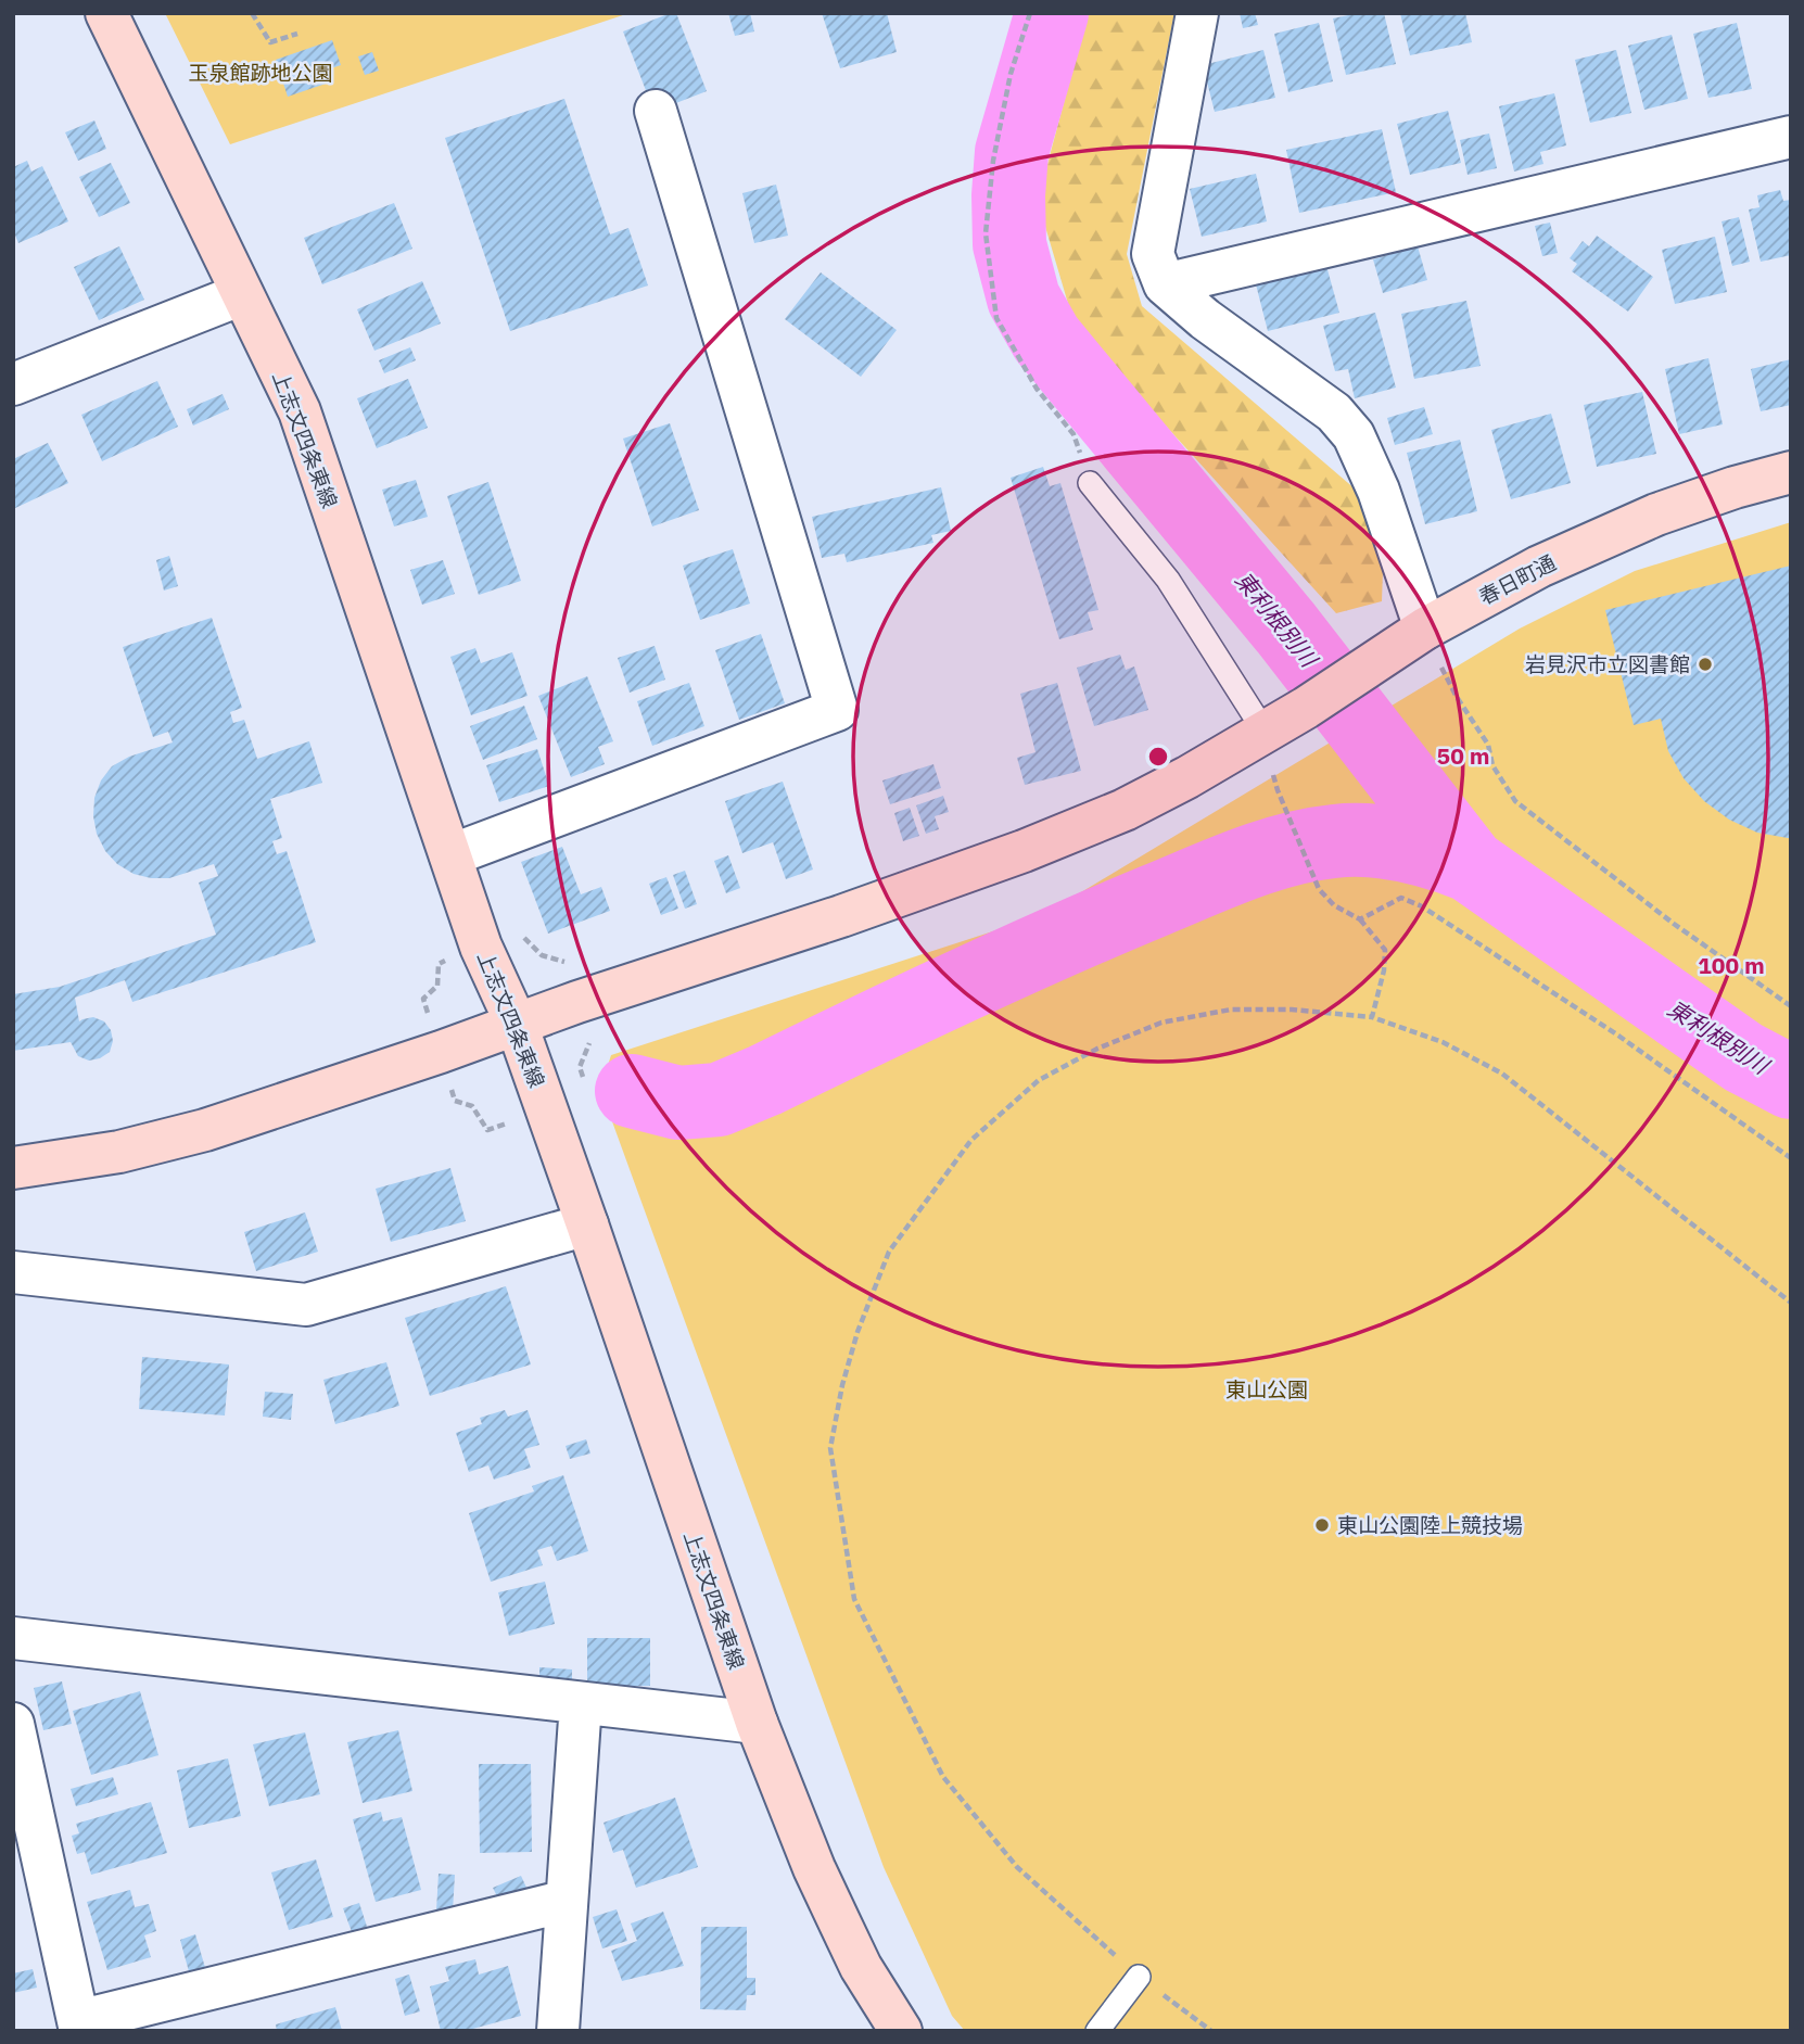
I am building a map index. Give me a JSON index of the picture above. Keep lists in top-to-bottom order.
{
  "streets": {
    "main road": ["上志文四条東線", "春日町通"]
  },
  "crossings": [
    ["上志文四条東線", "春日町通"]
  ],
  "water": ["東利根別川"],
  "parks": ["玉泉館跡地公園", "東山公園"],
  "places": ["岩見沢市立図書館", "東山公園陸上競技場"],
  "rings": ["50 m", "100 m"]
}
